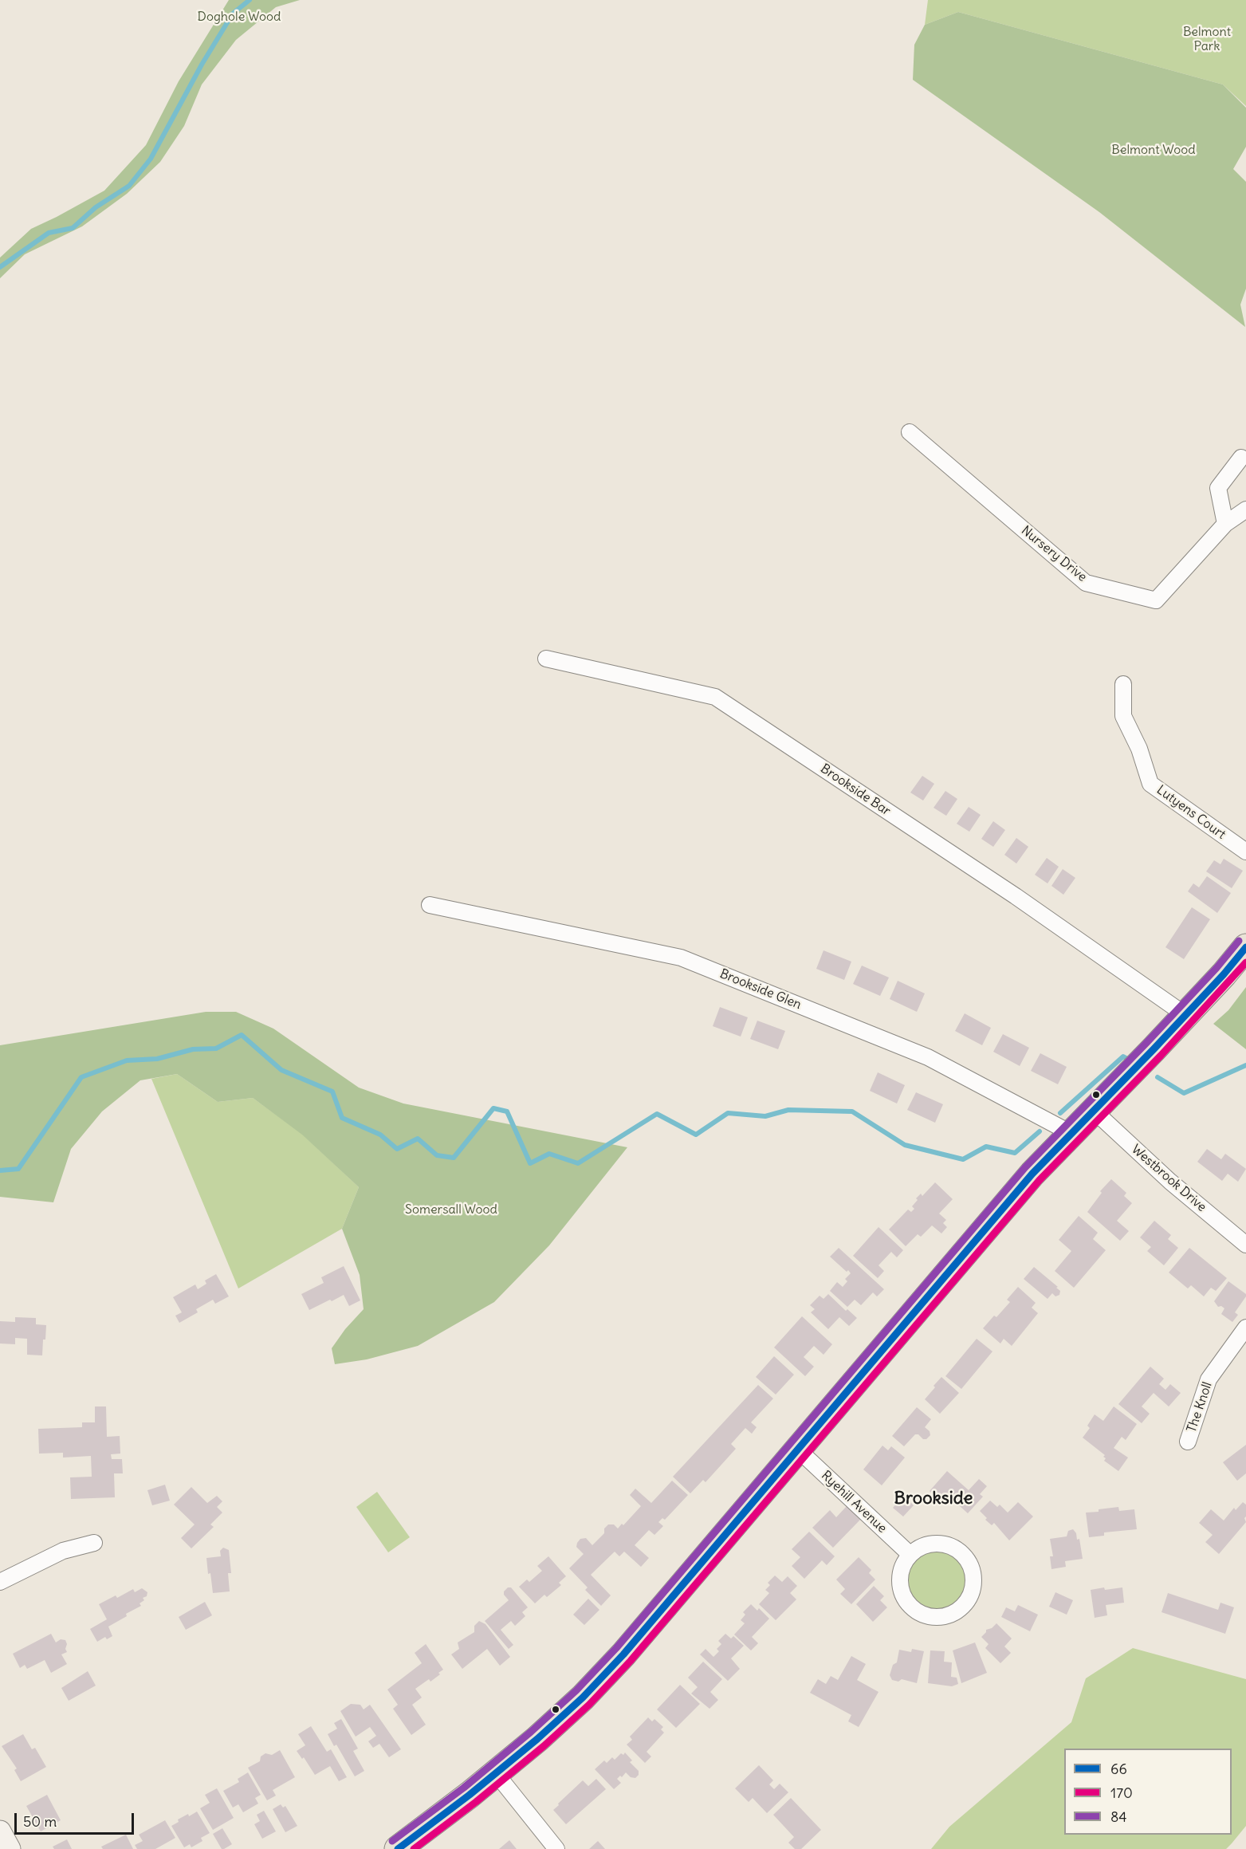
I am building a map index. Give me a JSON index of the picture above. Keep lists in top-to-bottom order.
{
  "streets": {
    "street": [
      "Nursery Drive",
      "Brookside Bar",
      "Lutyens Court",
      "Brookside Glen",
      "Westbrook Drive",
      "The Knoll",
      "Ryehill Avenue"
    ]
  },
  "districts": ["Brookside"],
  "parks": [
    "Doghole Wood",
    "Belmont Park",
    "Belmont Wood",
    "Somersall Wood"
  ],
  "lines": ["transit line 84", "transit line 66", "transit line 170"],
  "legend": ["66", "170", "84"],
  "scale_bar": "50 m"
}
